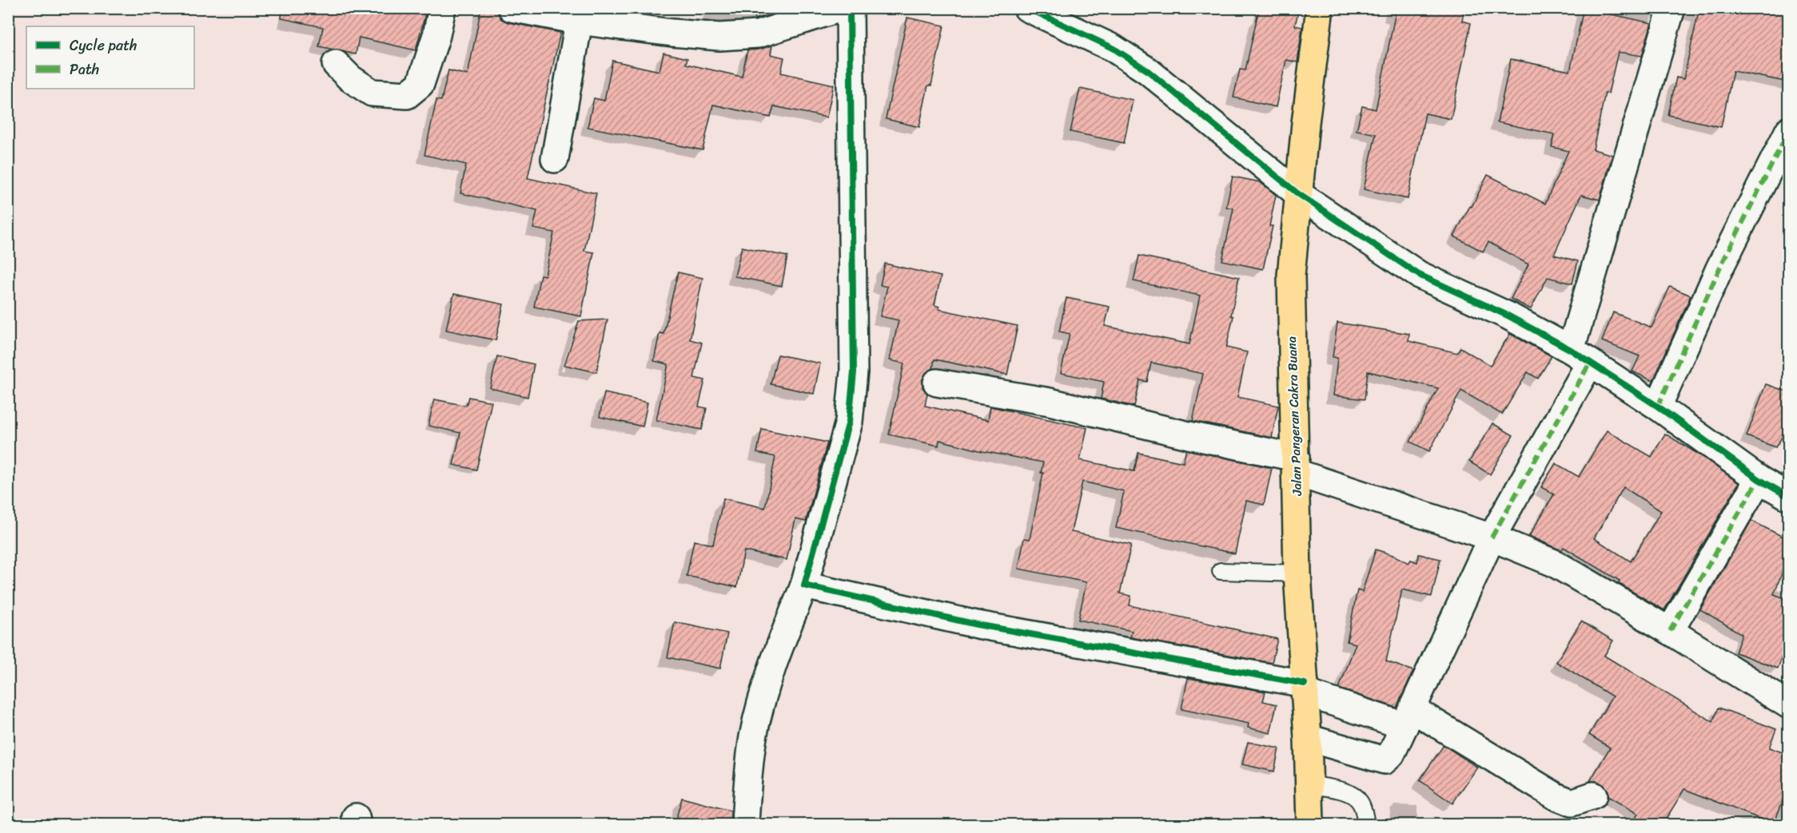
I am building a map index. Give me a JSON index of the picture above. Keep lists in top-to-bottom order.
{
  "streets": {
    "main road": ["Jalan Pangeran Cakra Buana"]
  },
  "legend": ["Cycle path", "Path"]
}
